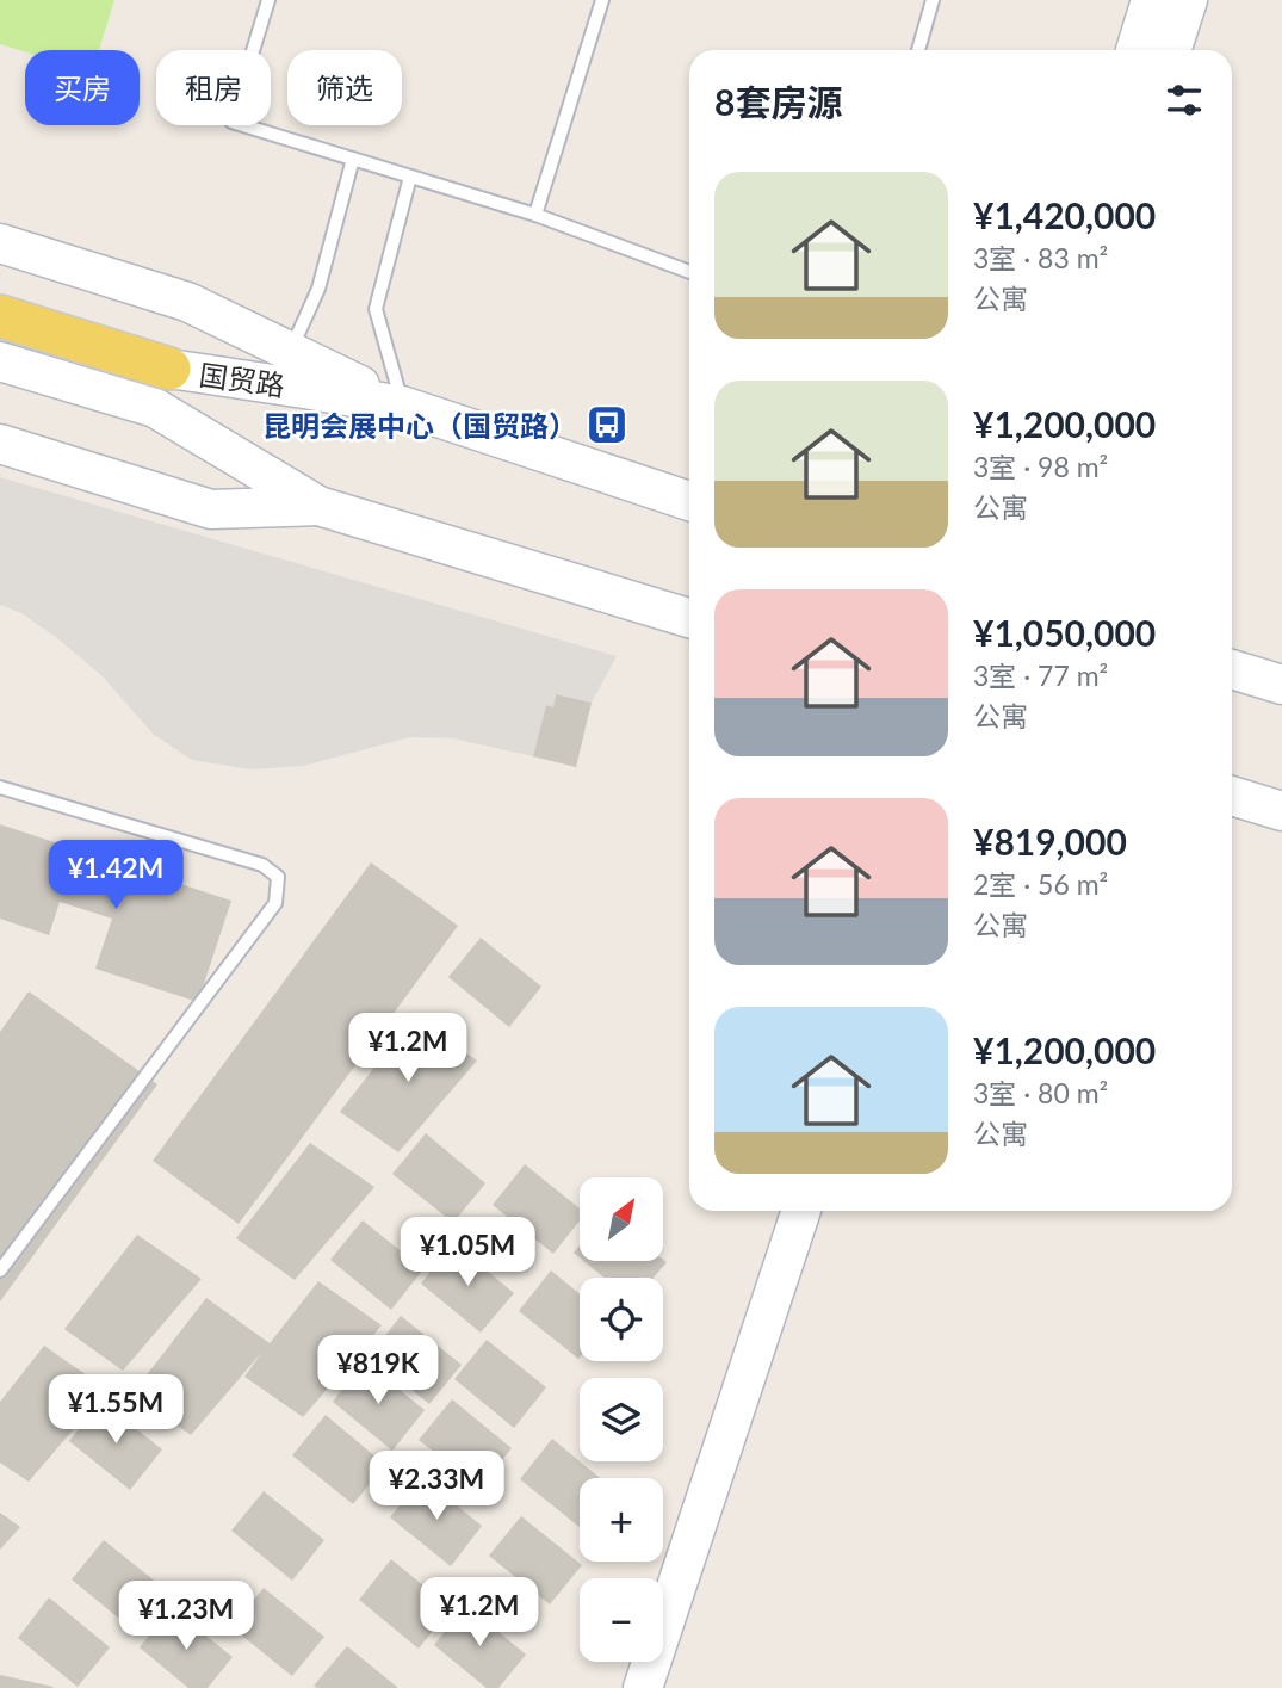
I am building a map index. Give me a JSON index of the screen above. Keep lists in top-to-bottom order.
{
  "streets": {
    "main road": ["国贸路"]
  },
  "places": {
    "bus stop": ["昆明会展中心（国贸路）"]
  },
  "north": "top right",
  "page": {
    "chip": ["买房", "租房", "筛选"],
    "heading": "8套房源",
    "list": [
      {
        "name": "¥1,420,000",
        "note": "3室 · 83 m² · 公寓"
      },
      {
        "name": "¥1,200,000",
        "note": "3室 · 98 m² · 公寓"
      },
      {
        "name": "¥1,050,000",
        "note": "3室 · 77 m² · 公寓"
      },
      {
        "name": "¥819,000",
        "note": "2室 · 56 m² · 公寓"
      },
      {
        "name": "¥1,200,000",
        "note": "3室 · 80 m² · 公寓"
      }
    ],
    "price": [
      "¥1.42M",
      "¥1.2M",
      "¥1.05M",
      "¥819K",
      "¥1.55M",
      "¥2.33M",
      "¥1.2M",
      "¥1.23M"
    ],
    "map_buttons": ["+", "−"]
  }
}
